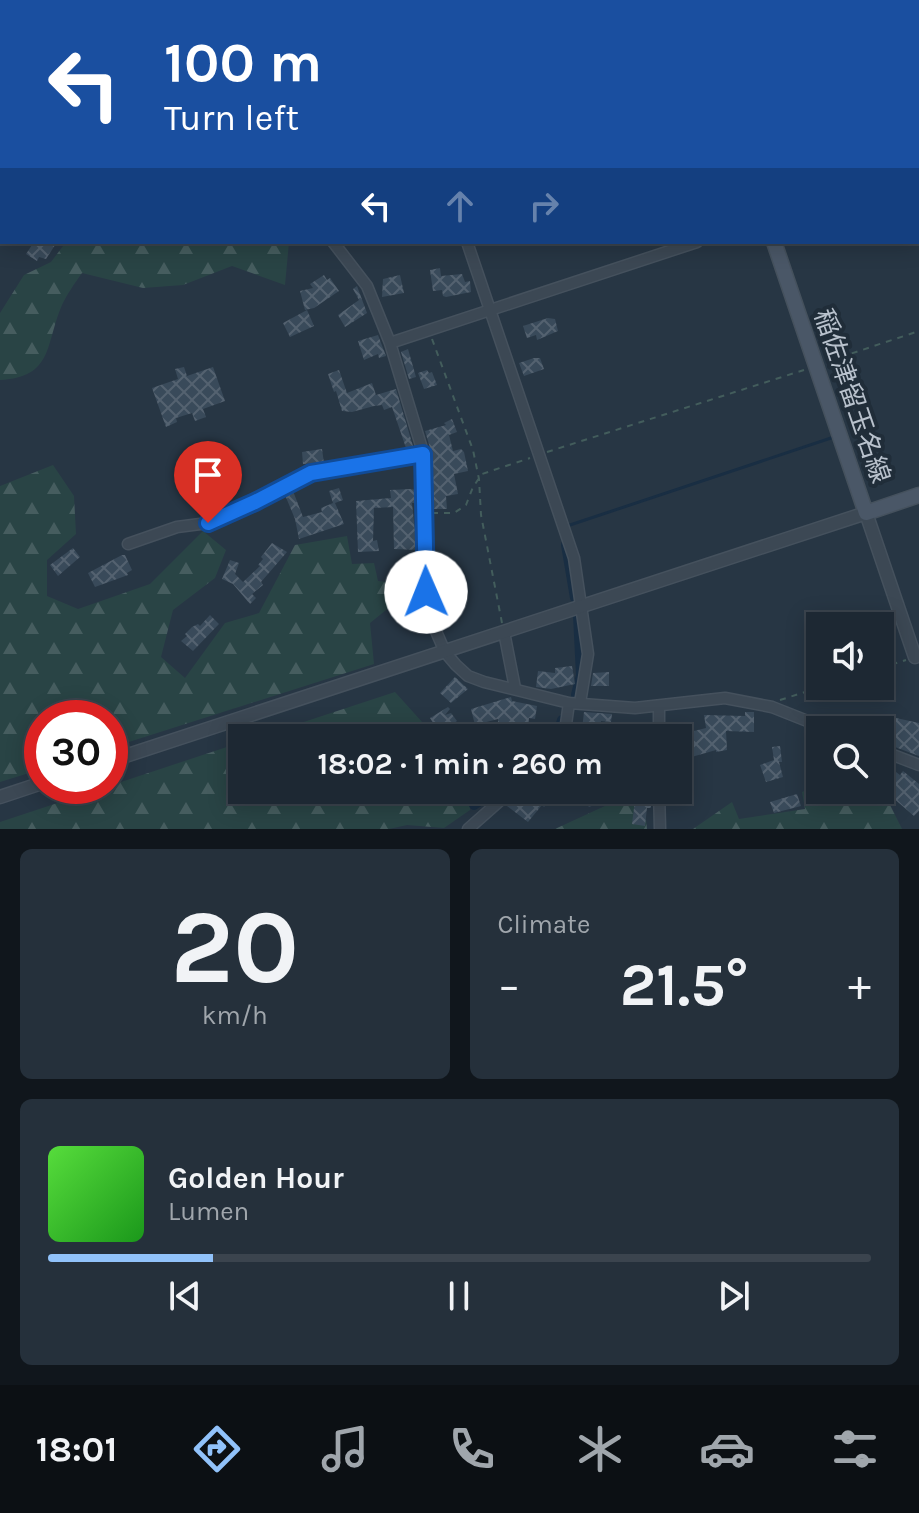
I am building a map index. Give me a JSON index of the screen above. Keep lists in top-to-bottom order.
{
  "streets": {
    "main road": ["稲佐津留玉名線"]
  },
  "page": {
    "turn": ["100 m", "Turn left"],
    "limit": "30",
    "trip": "18:02 · 1 min · 260 m",
    "tile": [
      ["20", "km/h"],
      "Climate"
    ],
    "heat": ["−", "21.5°", "+"],
    "song": ["Golden Hour", "Lumen"],
    "tabs": "18:01"
  }
}
